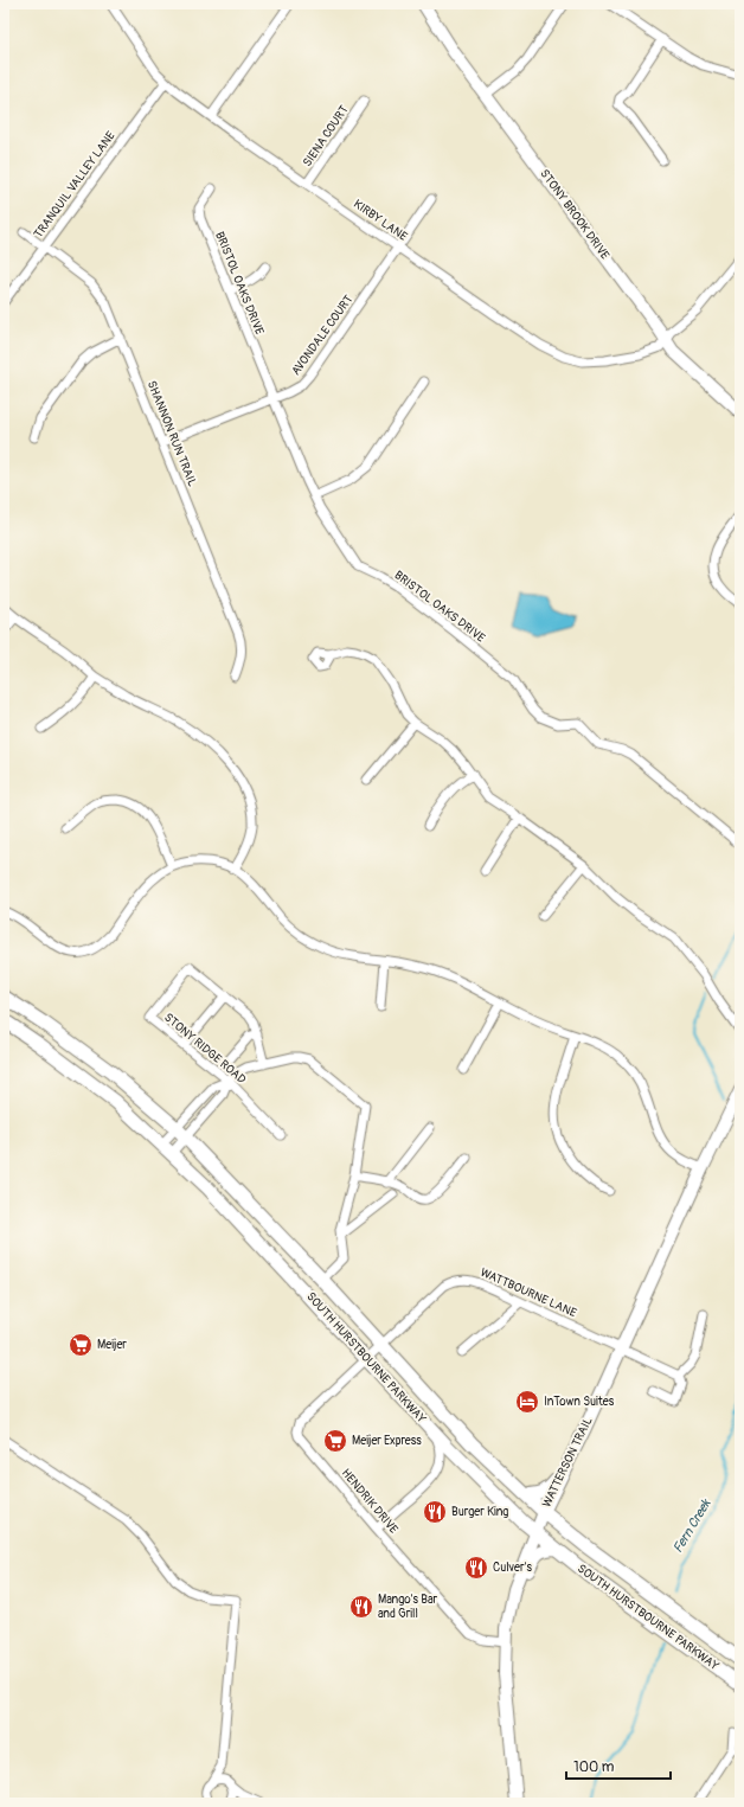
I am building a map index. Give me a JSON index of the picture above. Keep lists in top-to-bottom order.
{
  "streets": {
    "main road": ["STONY BROOK DRIVE", "SOUTH HURSTBOURNE PARKWAY", "WATTERSON TRAIL"],
    "street": [
      "SIENA COURT",
      "TRANQUIL VALLEY LANE",
      "KIRBY LANE",
      "BRISTOL OAKS DRIVE",
      "AVONDALE COURT",
      "SHANNON RUN TRAIL",
      "STONY RIDGE ROAD",
      "WATTBOURNE LANE",
      "HENDRIK DRIVE"
    ]
  },
  "crossings": [
    ["SIENA COURT", "KIRBY LANE"],
    ["TRANQUIL VALLEY LANE", "KIRBY LANE"],
    ["TRANQUIL VALLEY LANE", "SHANNON RUN TRAIL"],
    ["STONY BROOK DRIVE", "KIRBY LANE"],
    ["KIRBY LANE", "AVONDALE COURT"],
    ["BRISTOL OAKS DRIVE", "AVONDALE COURT"],
    ["AVONDALE COURT", "SHANNON RUN TRAIL"],
    ["WATTBOURNE LANE", "SOUTH HURSTBOURNE PARKWAY"],
    ["WATTBOURNE LANE", "WATTERSON TRAIL"],
    ["WATTBOURNE LANE", "HENDRIK DRIVE"],
    ["SOUTH HURSTBOURNE PARKWAY", "WATTERSON TRAIL"],
    ["SOUTH HURSTBOURNE PARKWAY", "HENDRIK DRIVE"],
    ["WATTERSON TRAIL", "HENDRIK DRIVE"]
  ],
  "water": ["Fern Creek"],
  "places": {
    "supermarket": ["Meijer", "Meijer Express"],
    "hotel": ["InTown Suites"],
    "restaurant": ["Burger King", "Culver's", "Mango's Bar and Grill"]
  },
  "scale_bar": "100 m"
}
